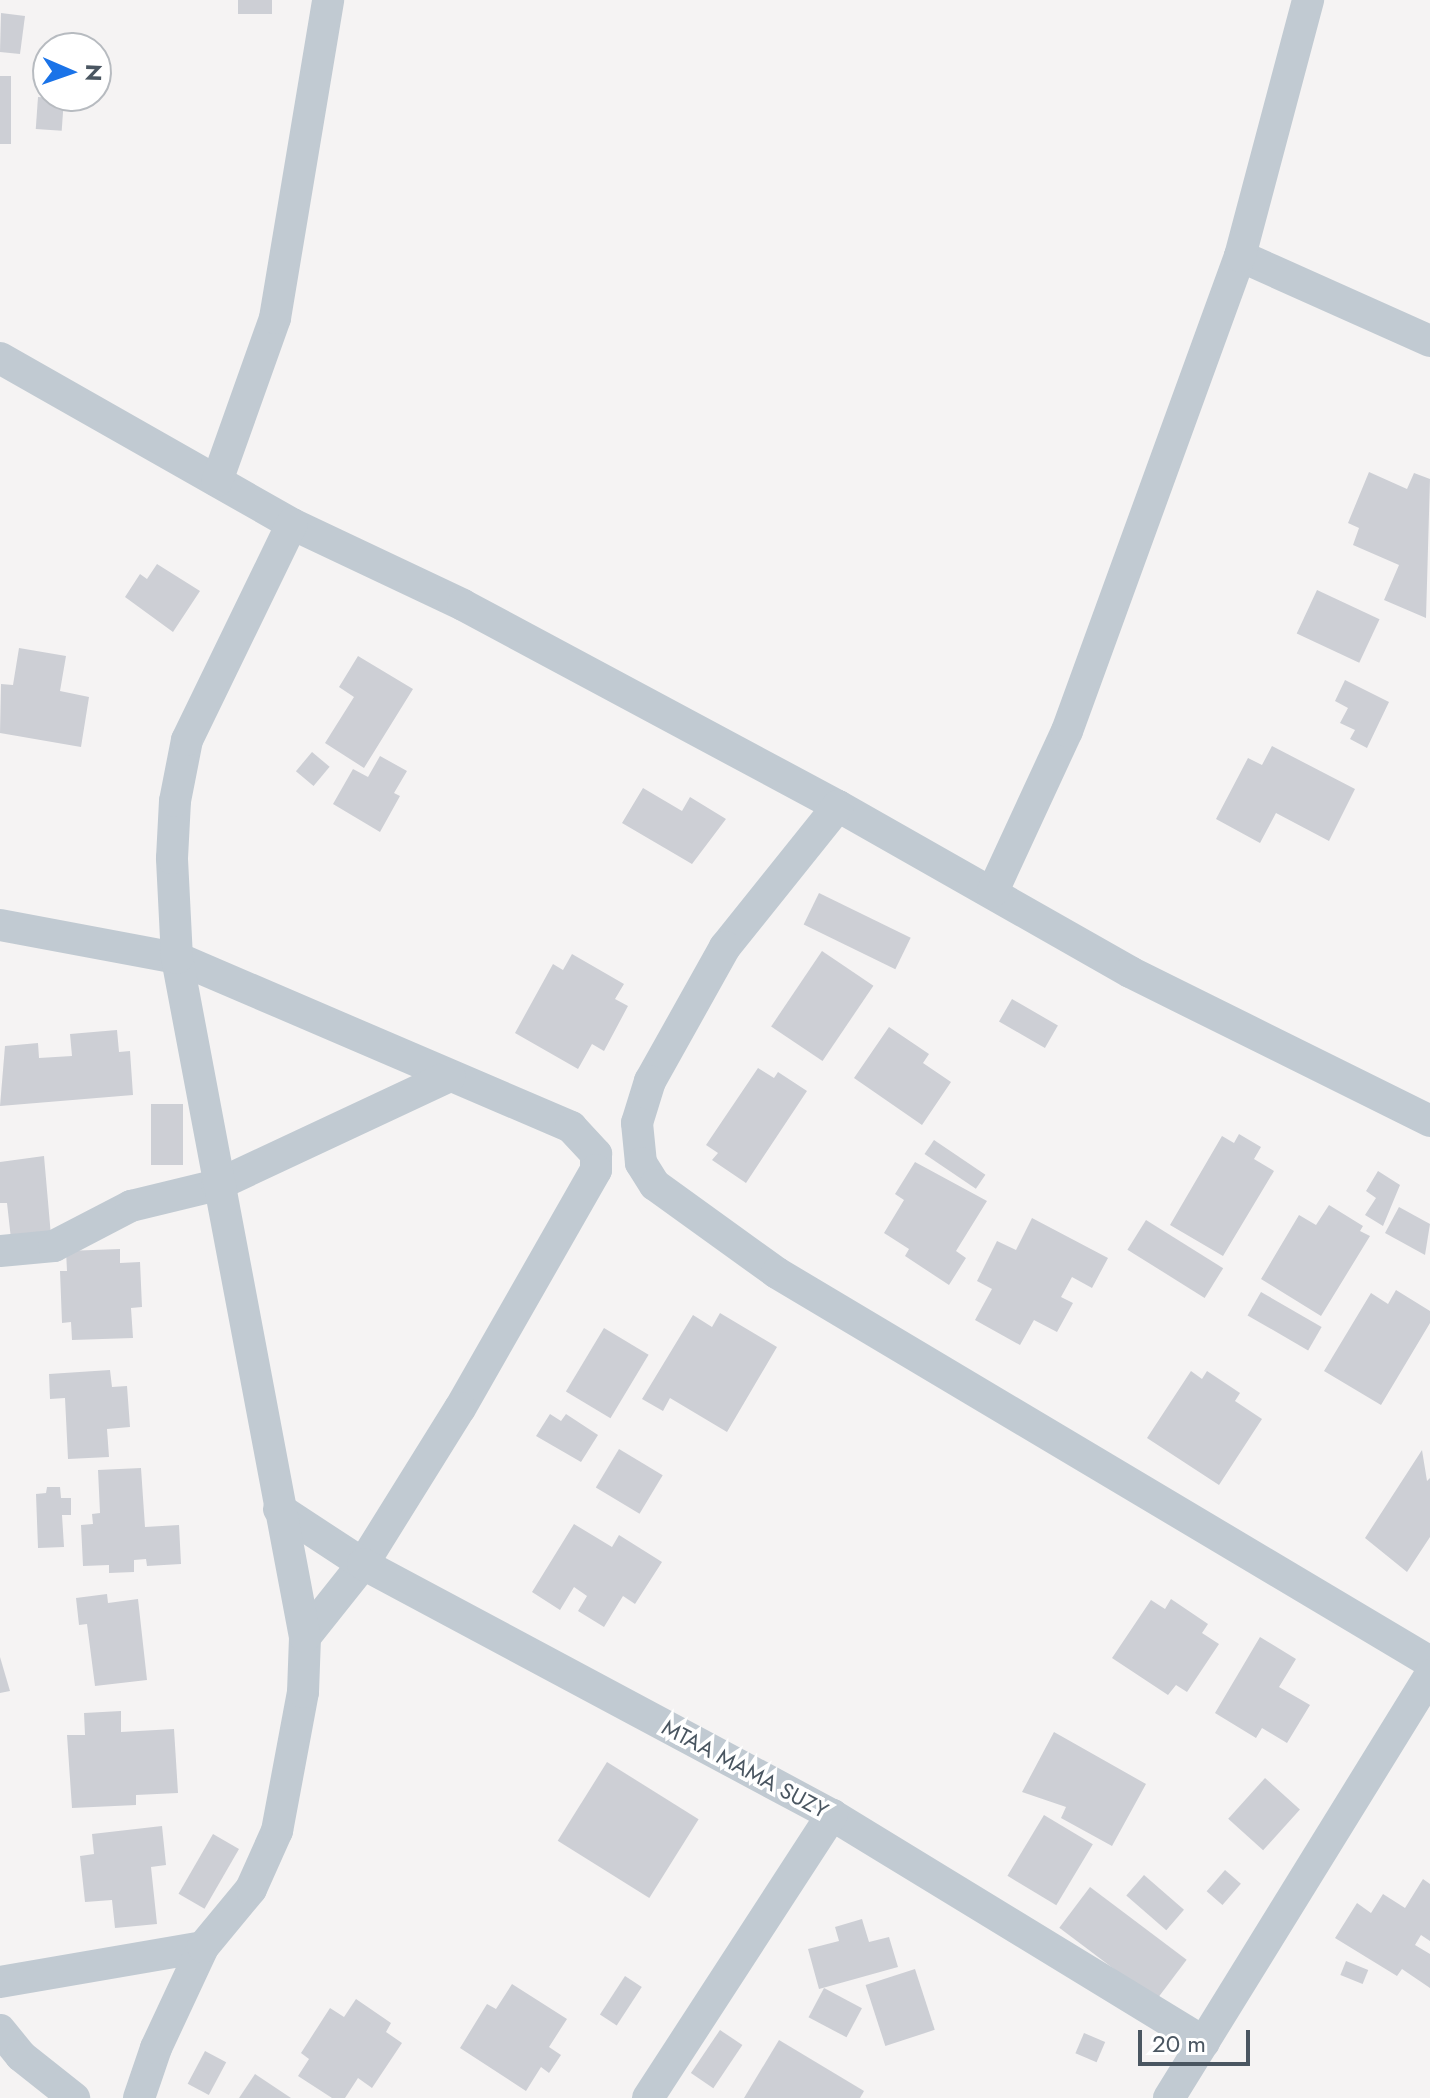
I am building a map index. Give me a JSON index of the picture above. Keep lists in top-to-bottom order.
{
  "streets": {
    "street": ["MTAA MAMA SUZY"]
  },
  "scale_bar": "20 m",
  "north": "right"
}
